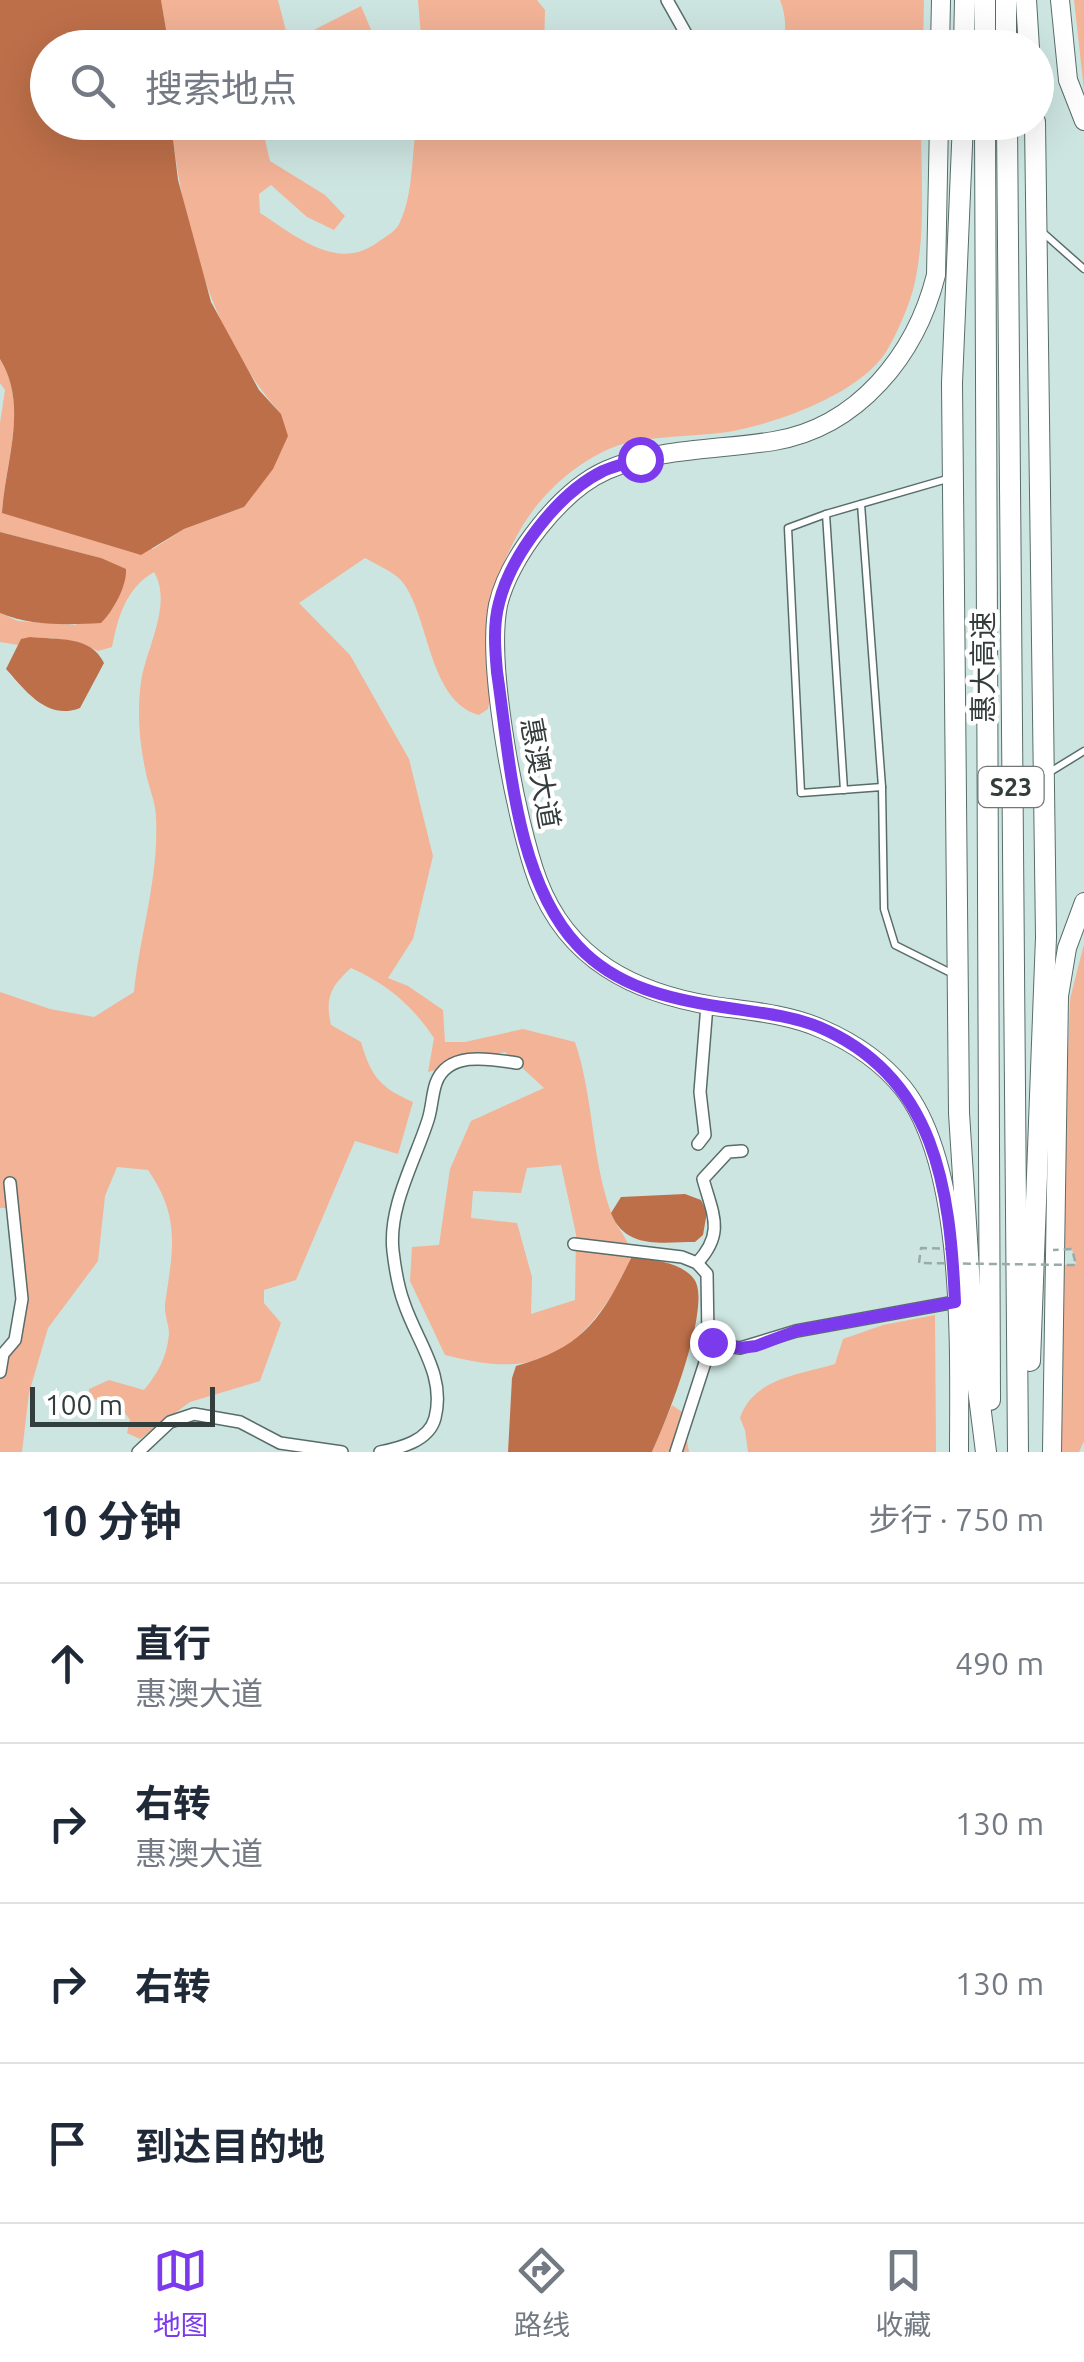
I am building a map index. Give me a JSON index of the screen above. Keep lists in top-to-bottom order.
{
  "streets": {
    "highway": ["惠大高速", "S23"],
    "street": ["惠澳大道"]
  },
  "scale_bar": "100 m",
  "page": {
    "search": "搜索地点",
    "scale": "100 m",
    "heading": ["10 分钟", "步行 · 750 m"],
    "list": [
      ["直行", "惠澳大道", "490 m"],
      ["右转", "惠澳大道", "130 m"],
      ["右转", "130 m"],
      "到达目的地"
    ],
    "nav": ["地图", "路线", "收藏"]
  }
}
